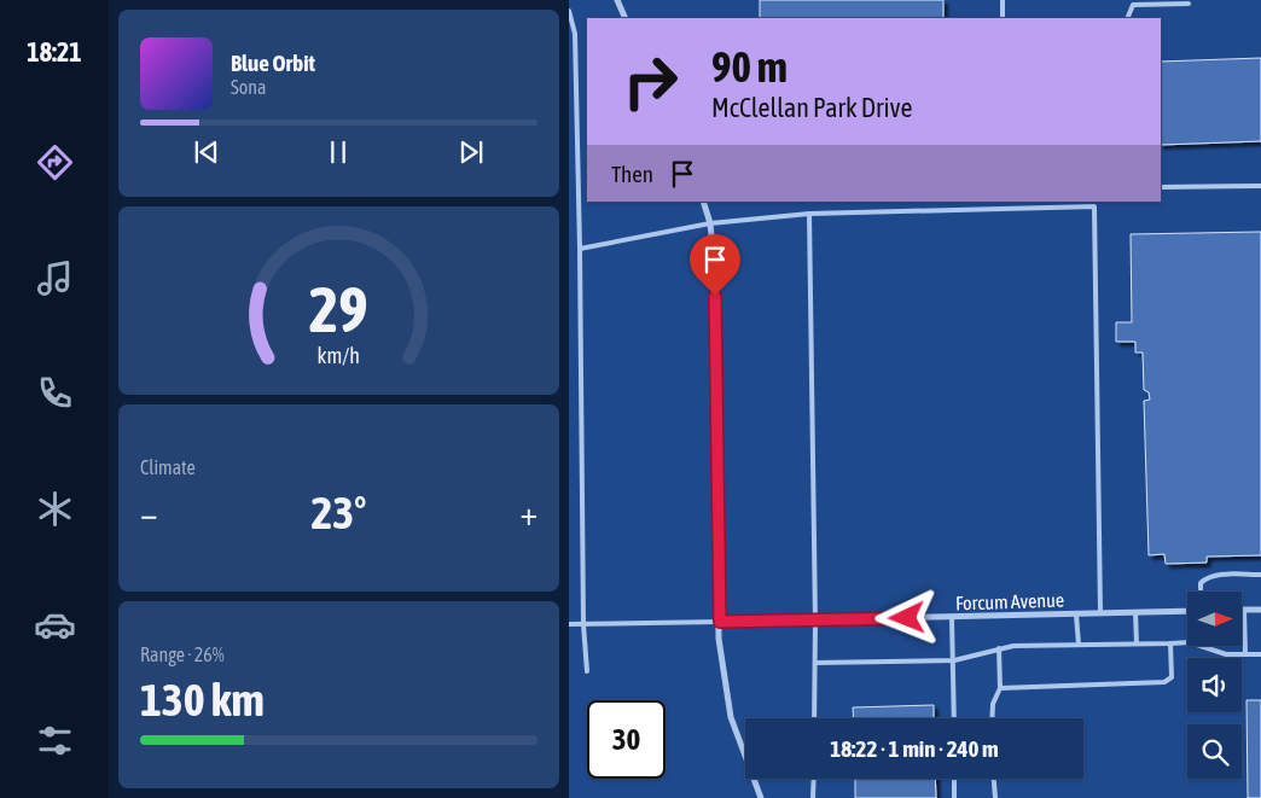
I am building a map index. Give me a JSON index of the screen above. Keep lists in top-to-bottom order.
{
  "streets": {
    "street": ["Forcum Avenue"]
  },
  "north": "right",
  "page": {
    "tabs": "18:21",
    "turn": ["90 m", "McClellan Park Drive"],
    "song": ["Blue Orbit", "Sona"],
    "then": "Then",
    "tile": [
      "Climate",
      ["Range · 26%", "130 km"]
    ],
    "heat": ["−", "23°", "+"],
    "limit": "30",
    "trip": "18:22 · 1 min · 240 m",
    "gauge": ["29", "km/h"]
  }
}
